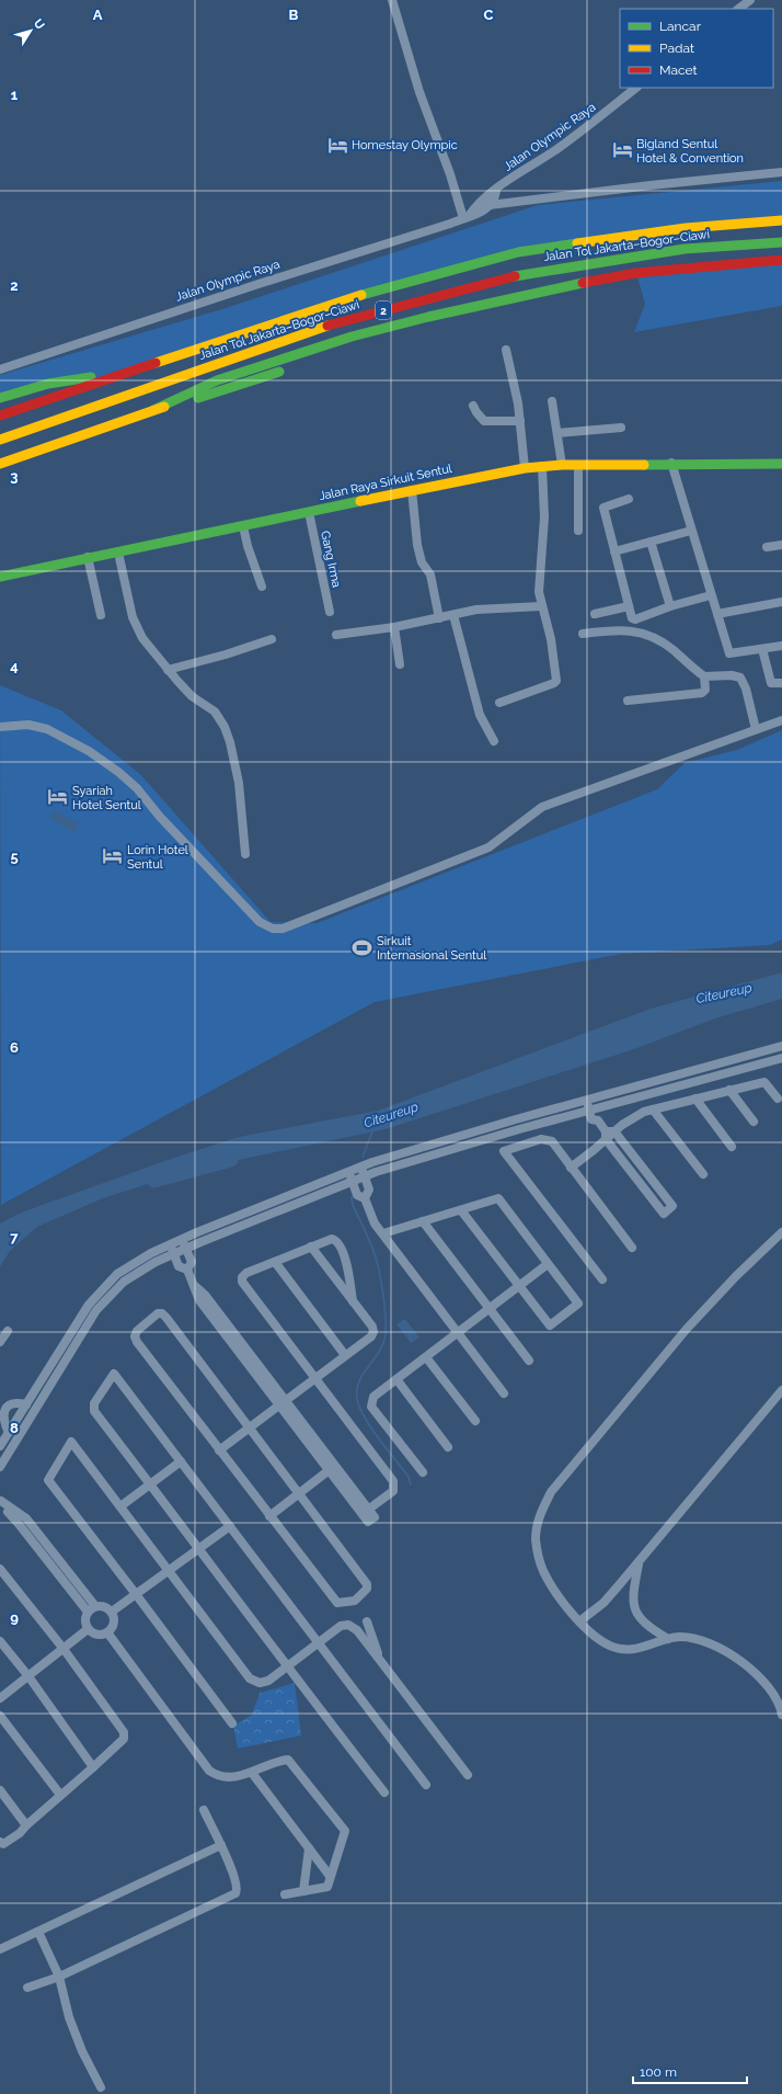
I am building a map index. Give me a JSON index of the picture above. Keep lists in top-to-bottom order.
{
  "streets": {
    "main road": ["Jalan Tol Jakarta–Bogor–Ciawi", "2", "Jalan Raya Sirkuit Sentul"],
    "street": ["Jalan Olympic Raya", "Gang Irma"]
  },
  "crossings": [
    ["Jalan Raya Sirkuit Sentul", "Gang Irma"]
  ],
  "water": ["Citeureup"],
  "places": {
    "hotel": [
      "Homestay Olympic",
      "Bigland Sentul Hotel & Convention",
      "Syariah Hotel Sentul",
      "Lorin Hotel Sentul"
    ],
    "sports": ["Sirkuit Internasional Sentul"]
  },
  "legend": ["Lancar", "Padat", "Macet"],
  "scale_bar": "100 m",
  "north": "top right",
  "grid": {
    "columns": ["A", "B", "C"],
    "rows": [
      "1",
      "2",
      "3",
      "4",
      "5",
      "6",
      "7",
      "8",
      "9"
    ]
  }
}
